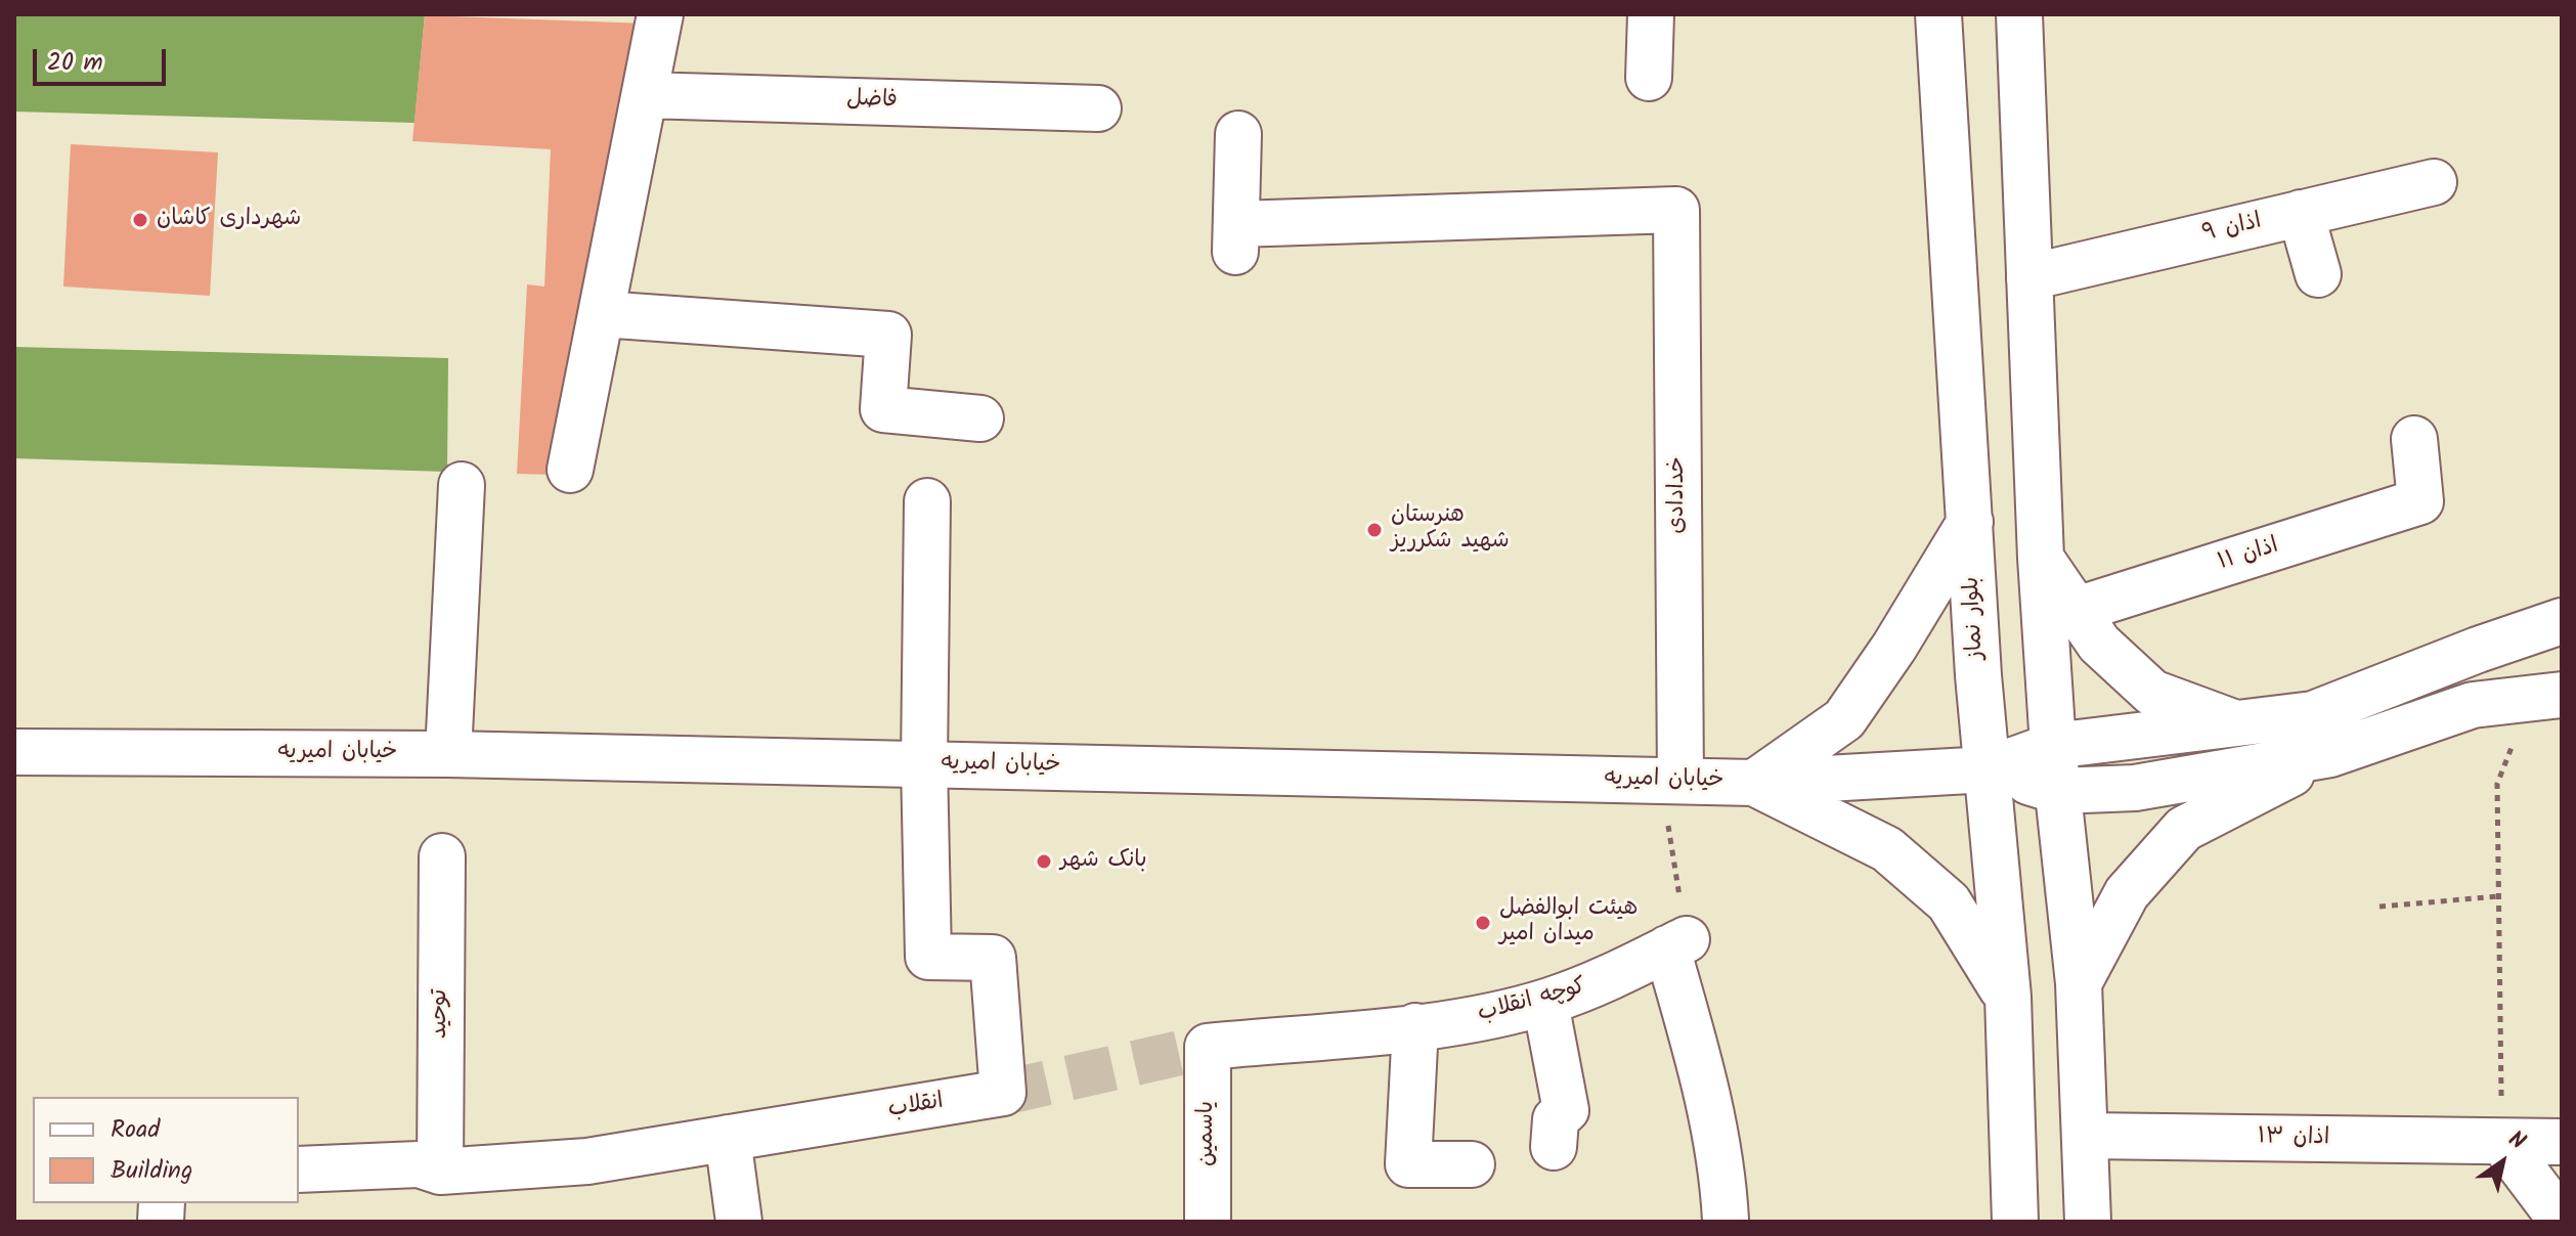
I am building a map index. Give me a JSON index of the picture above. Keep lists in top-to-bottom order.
{
  "streets": {
    "main road": [
      "فاضل",
      "اذان ۹",
      "خدادادی",
      "اذان ۱۱",
      "بلوار نماز",
      "خیابان امیریه",
      "کوچه انقلاب",
      "توحید",
      "انقلاب",
      "یاسمین",
      "اذان ۱۳"
    ]
  },
  "crossings": [
    ["خدادادی", "خیابان امیریه"],
    ["بلوار نماز", "خیابان امیریه"],
    ["خیابان امیریه", "انقلاب"],
    ["کوچه انقلاب", "یاسمین"],
    ["توحید", "انقلاب"]
  ],
  "places": [
    "شهرداری کاشان",
    "هنرستان شهید شکرریز",
    "بانک شهر",
    "هیئت ابوالفضل میدان امیر"
  ],
  "legend": ["Road", "Building"],
  "scale_bar": "20 m",
  "north": "top right"
}
